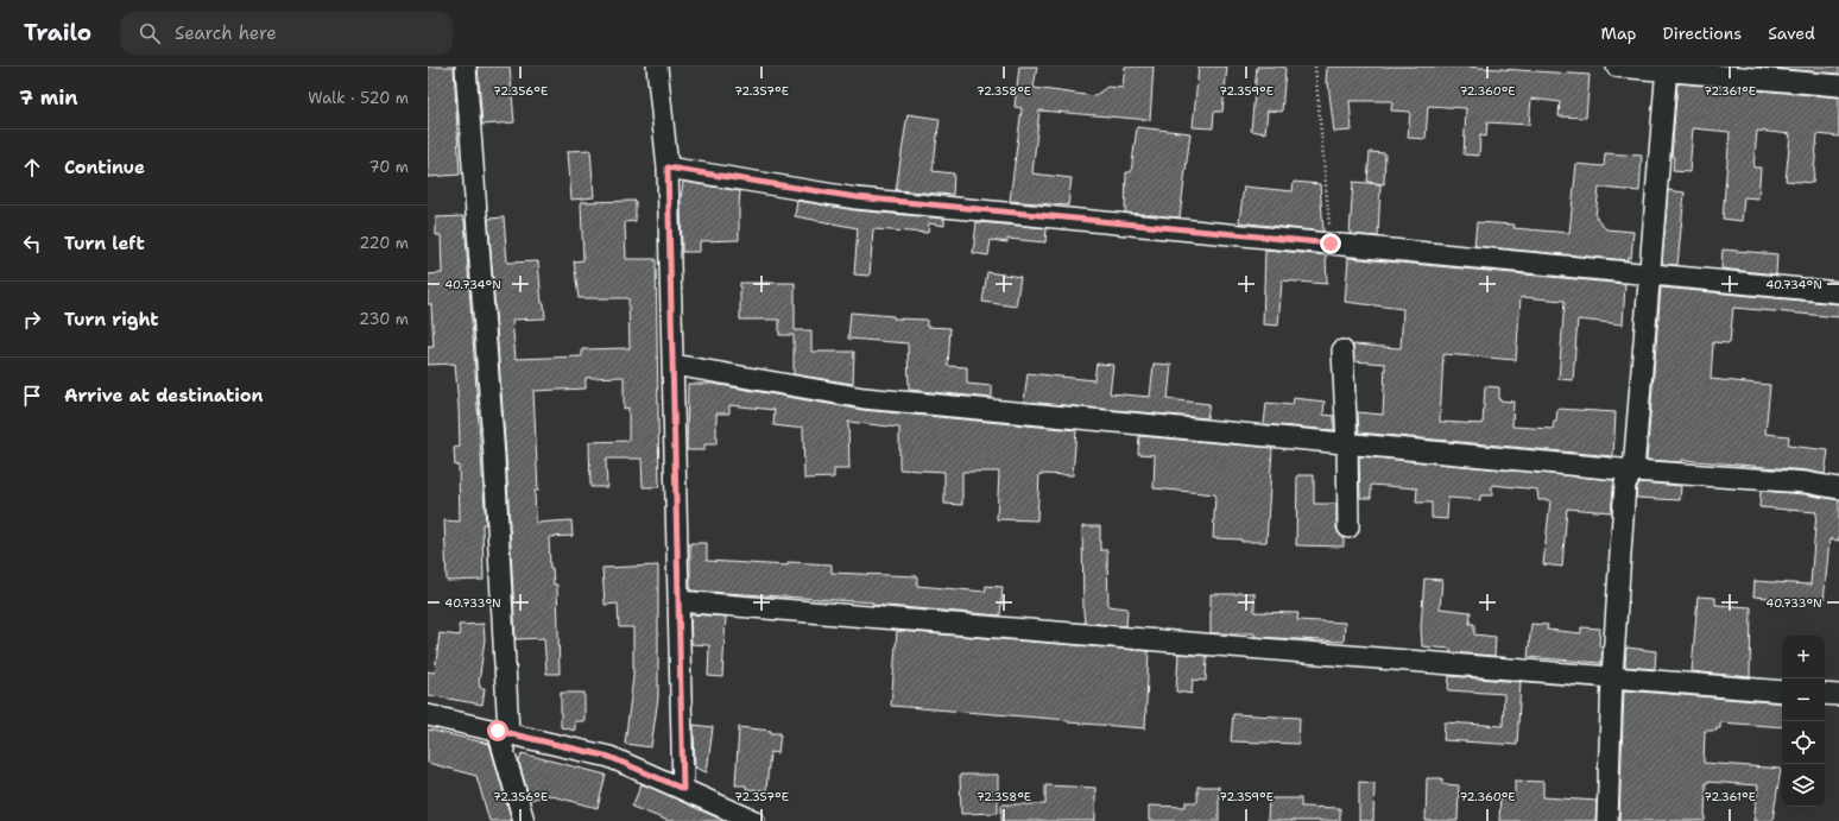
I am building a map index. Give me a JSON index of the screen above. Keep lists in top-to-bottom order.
{
  "page": {
    "header": "Trailo",
    "search": "Search here",
    "nav": ["Map", "Directions", "Saved"],
    "heading": ["7 min", "Walk · 520 m"],
    "list": [
      ["Continue", "70 m"],
      ["Turn left", "220 m"],
      ["Turn right", "230 m"],
      "Arrive at destination"
    ],
    "map_buttons": ["+", "−"]
  },
  "coordinates": [
    "72.356°E",
    "72.357°E",
    "72.358°E",
    "72.359°E",
    "72.360°E",
    "72.361°E",
    "40.734°N",
    "40.733°N"
  ]
}
